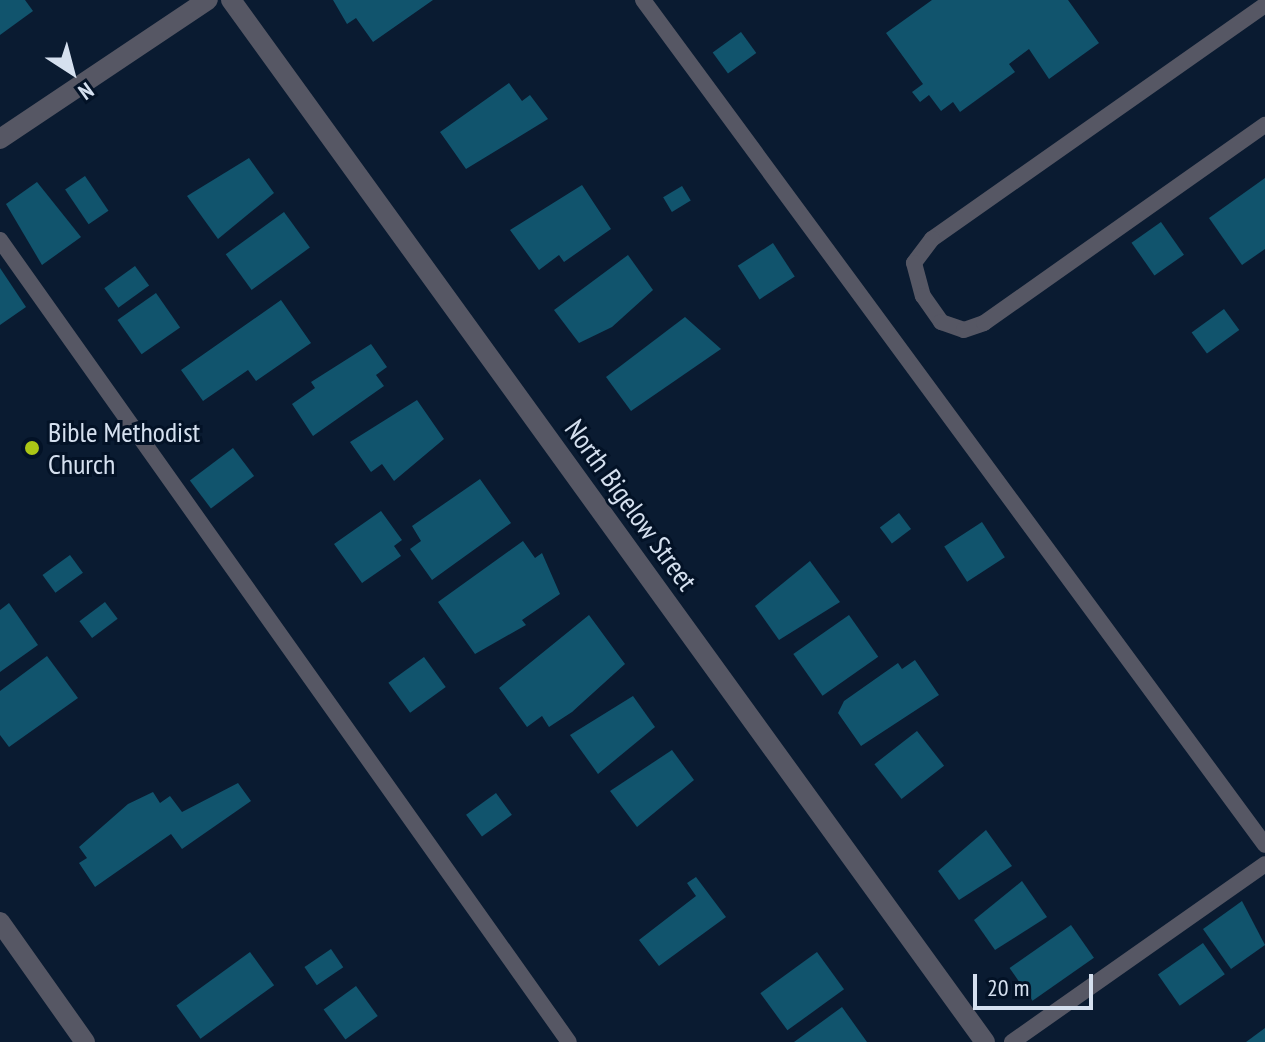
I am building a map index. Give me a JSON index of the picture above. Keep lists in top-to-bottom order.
{
  "streets": {
    "street": ["North Bigelow Street"]
  },
  "places": ["Bible Methodist Church"],
  "scale_bar": "20 m",
  "north": "bottom right"
}
